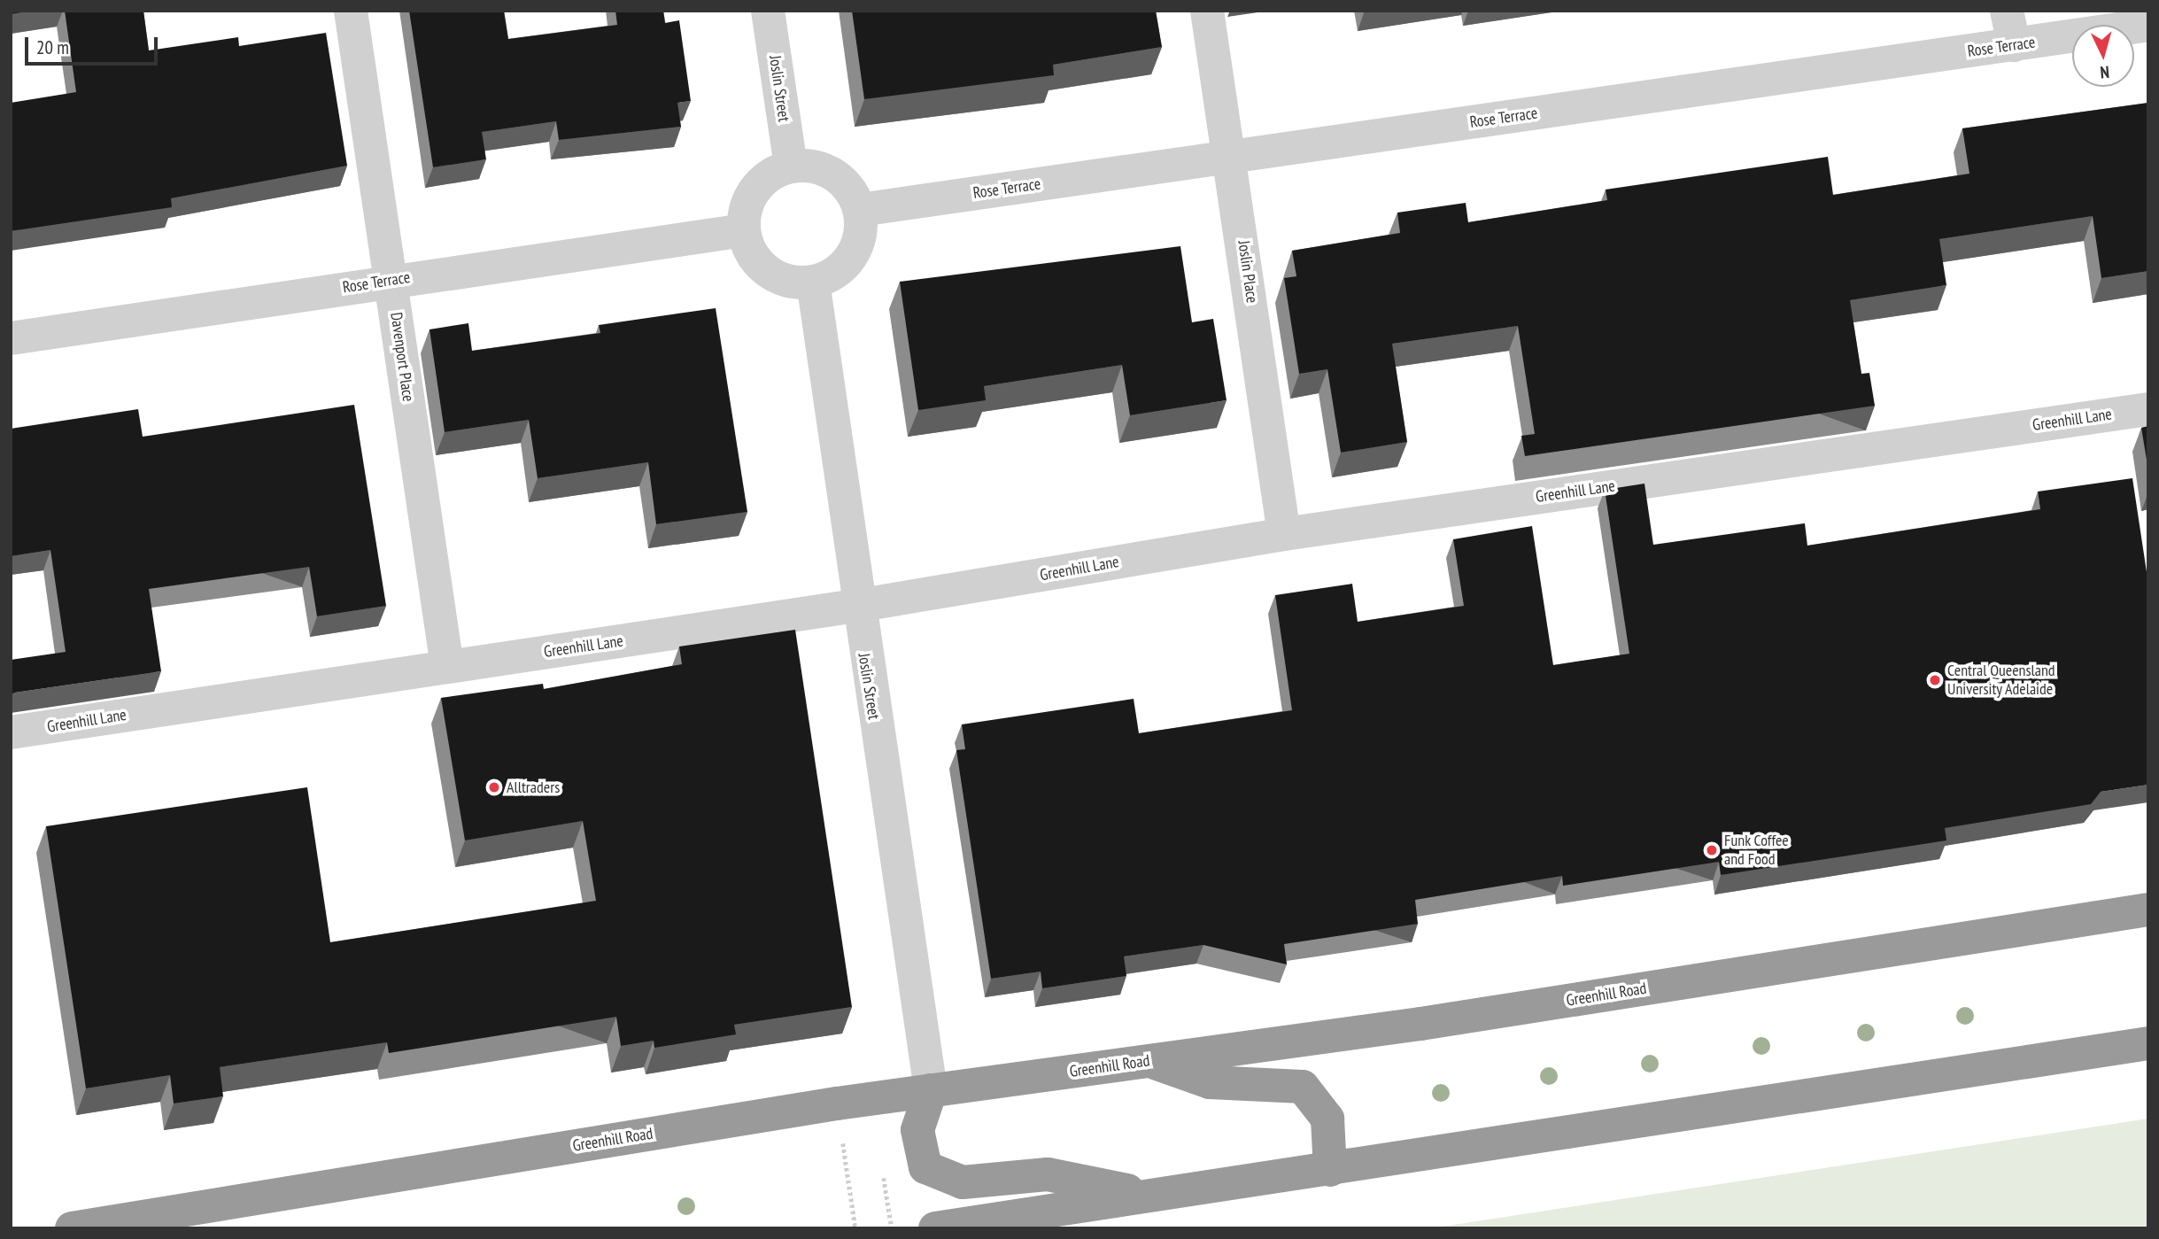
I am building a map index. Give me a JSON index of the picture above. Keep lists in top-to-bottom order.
{
  "streets": {
    "highway": ["Greenhill Road"],
    "street": [
      "Rose Terrace",
      "Joslin Street",
      "Joslin Place",
      "Davenport Place",
      "Greenhill Lane"
    ]
  },
  "crossings": [
    ["Rose Terrace", "Joslin Street"],
    ["Rose Terrace", "Joslin Place"],
    ["Rose Terrace", "Davenport Place"],
    ["Joslin Street", "Greenhill Lane"],
    ["Joslin Street", "Greenhill Road"],
    ["Joslin Place", "Greenhill Lane"],
    ["Davenport Place", "Greenhill Lane"]
  ],
  "places": ["Central Queensland University Adelaide", "Alltraders", "Funk Coffee and Food"],
  "scale_bar": "20 m",
  "north": "bottom"
}
